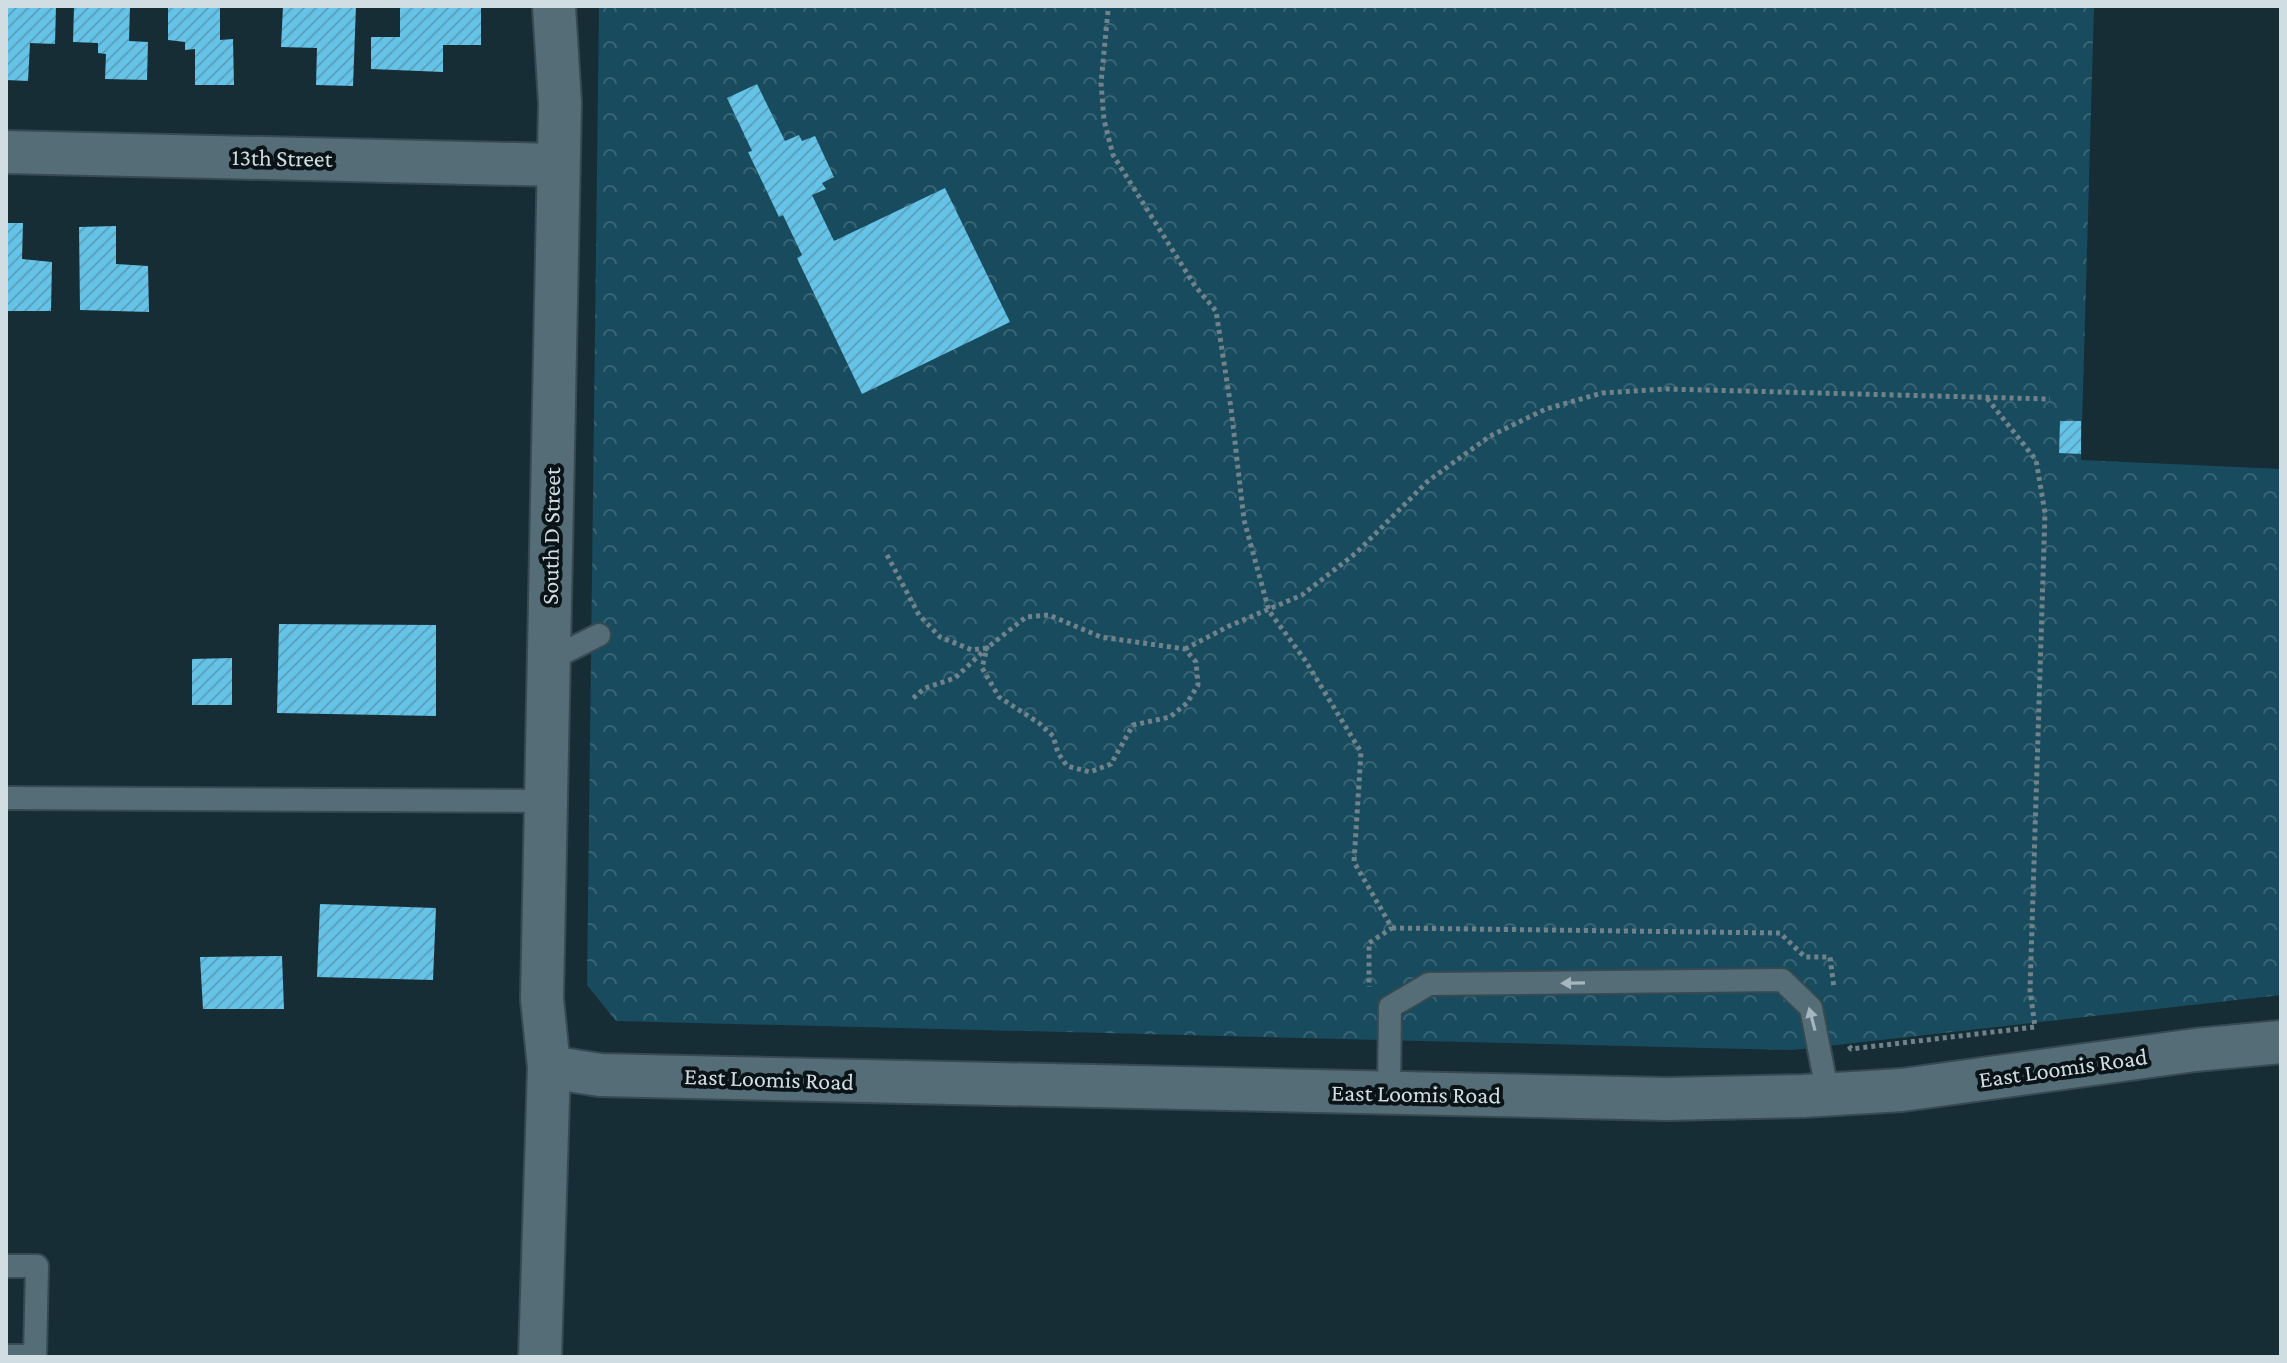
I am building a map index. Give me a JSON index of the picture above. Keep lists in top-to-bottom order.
{
  "streets": {
    "street": ["13th Street", "South D Street", "East Loomis Road"]
  },
  "crossings": [
    ["13th Street", "South D Street"],
    ["South D Street", "East Loomis Road"]
  ]
}
